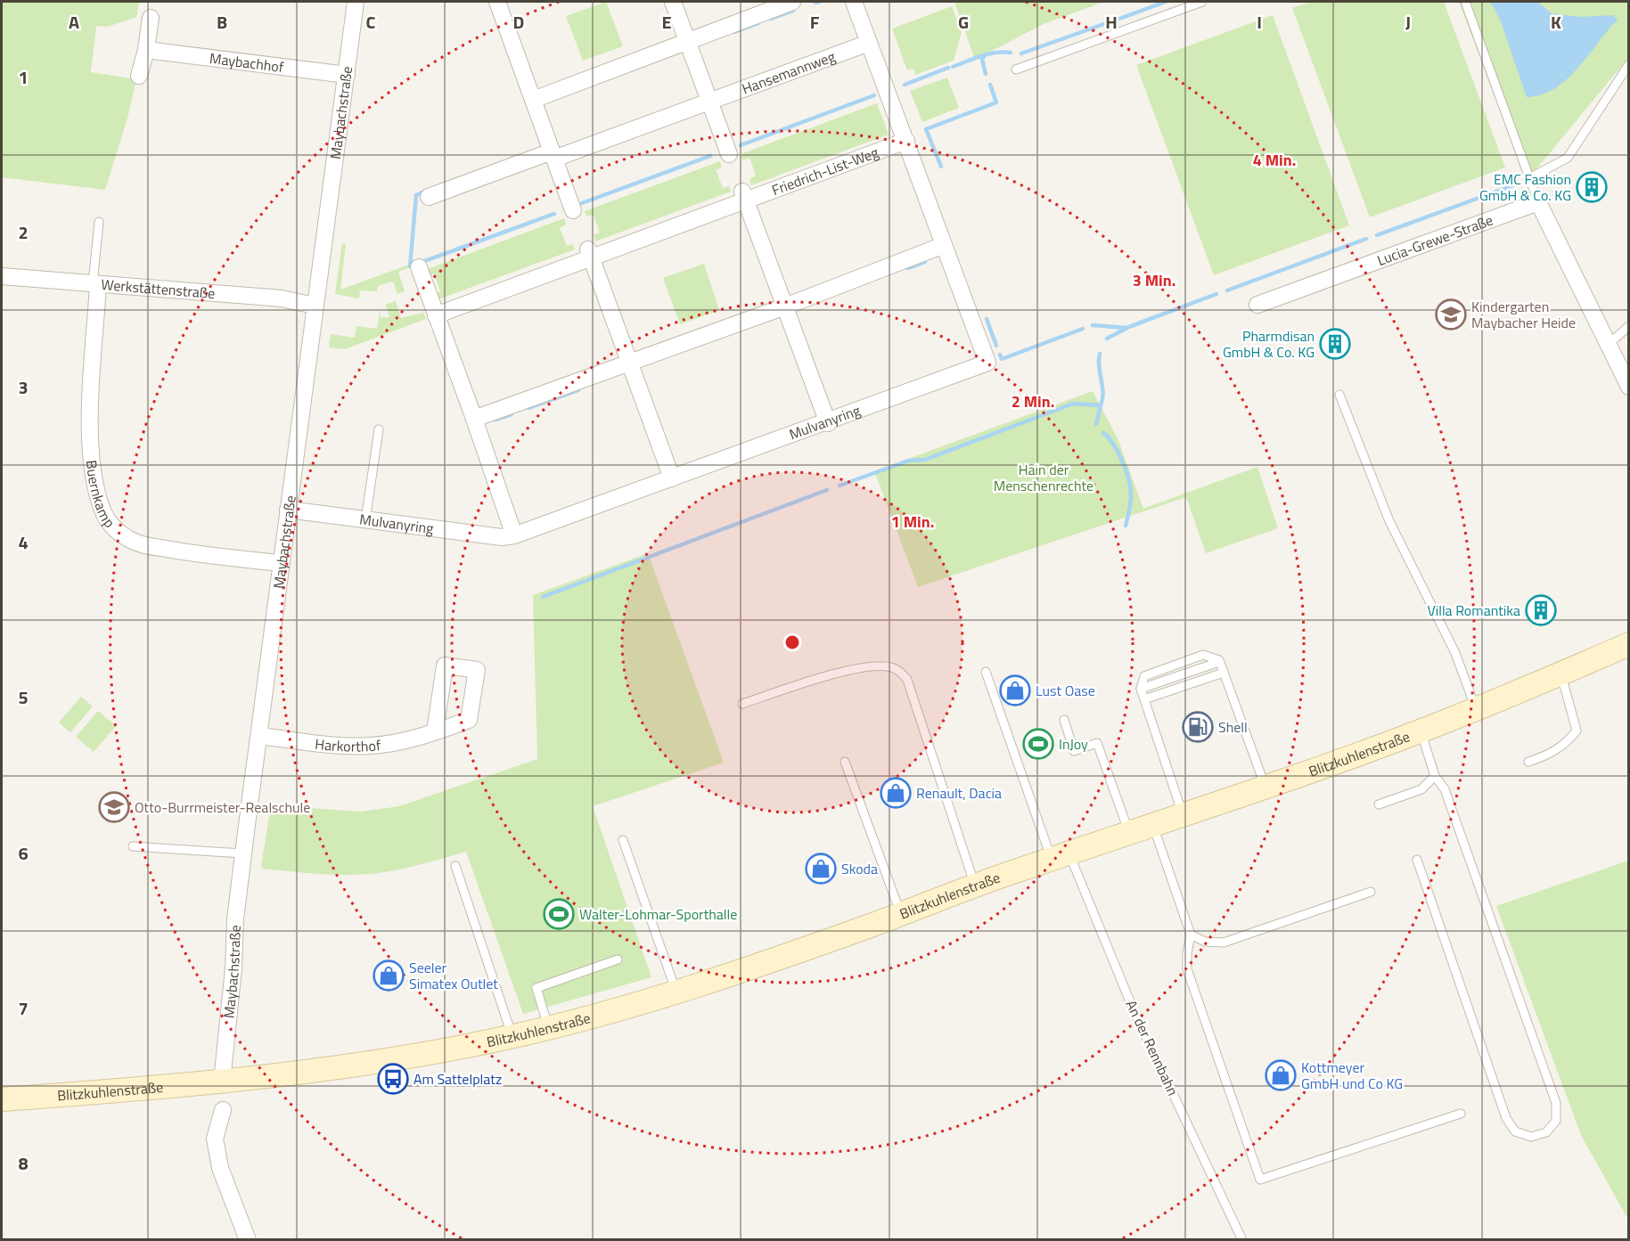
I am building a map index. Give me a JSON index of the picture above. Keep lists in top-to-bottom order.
{
  "streets": {
    "main road": ["Blitzkuhlenstraße"],
    "street": [
      "Maybachhof",
      "Hansemannweg",
      "Maybachstraße",
      "Friedrich-List-Weg",
      "Lucia-Grewe-Straße",
      "Werkstättenstraße",
      "Mulvanyring",
      "Buernkamp",
      "Harkorthof"
    ],
    "lane": ["An der Rennbahn"]
  },
  "crossings": [
    ["Maybachhof", "Maybachstraße"],
    ["Hansemannweg", "Mulvanyring"],
    ["Maybachstraße", "Werkstättenstraße"],
    ["Maybachstraße", "Mulvanyring"],
    ["Maybachstraße", "Buernkamp"],
    ["Maybachstraße", "Harkorthof"],
    ["Maybachstraße", "Blitzkuhlenstraße"],
    ["Friedrich-List-Weg", "Mulvanyring"],
    ["Werkstättenstraße", "Buernkamp"],
    ["Blitzkuhlenstraße", "An der Rennbahn"]
  ],
  "parks": ["Hain der Menschenrechte"],
  "places": {
    "building": ["EMC Fashion GmbH & Co. KG", "Pharmdisan GmbH & Co. KG", "Villa Romantika"],
    "school or university": ["Kindergarten Maybacher Heide", "Otto-Burrmeister-Realschule"],
    "shop": [
      "Lust Oase",
      "Renault, Dacia",
      "Skoda",
      "Seeler Simatex Outlet",
      "Kottmeyer GmbH und Co KG"
    ],
    "fuel station": ["Shell"],
    "sports": ["InJoy", "Walter-Lohmar-Sporthalle"],
    "bus stop": ["Am Sattelplatz"]
  },
  "grid": {
    "columns": [
      "A",
      "B",
      "C",
      "D",
      "E",
      "F",
      "G",
      "H",
      "I",
      "J",
      "K"
    ],
    "rows": [
      "1",
      "2",
      "3",
      "4",
      "5",
      "6",
      "7",
      "8"
    ]
  },
  "rings": [
    "4 Min.",
    "3 Min.",
    "2 Min.",
    "1 Min."
  ]
}
